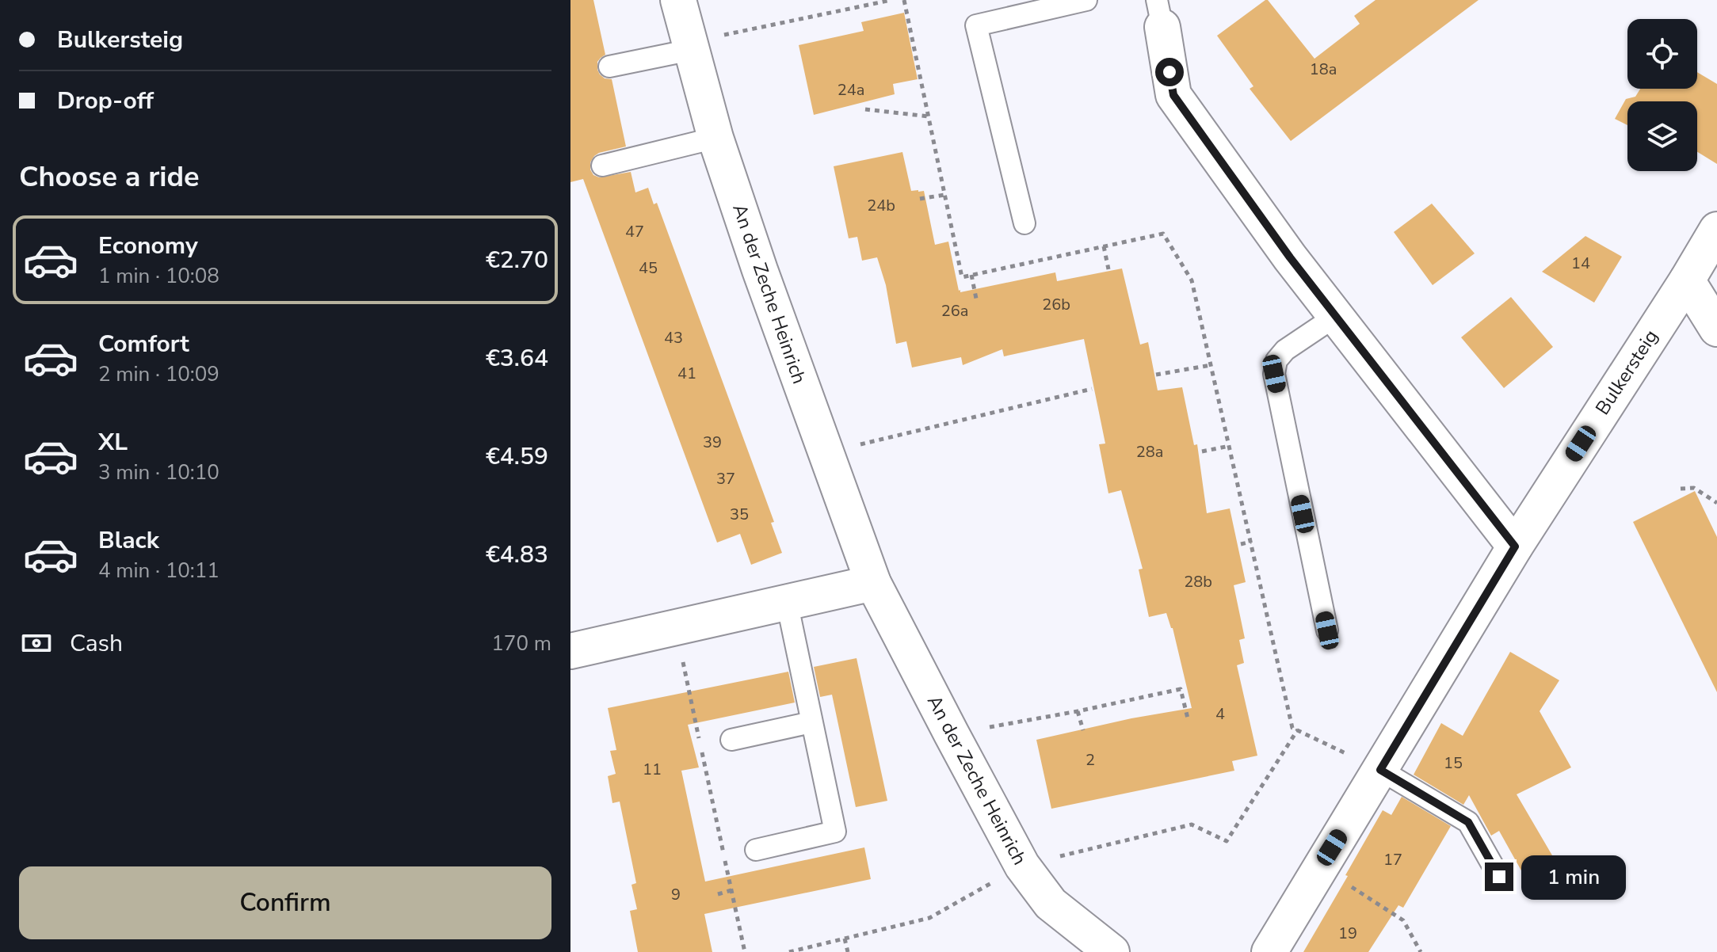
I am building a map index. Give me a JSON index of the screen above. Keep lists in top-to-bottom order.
{
  "streets": {
    "street": ["An der Zeche Heinrich", "Bulkersteig"]
  },
  "house_numbers": [
    "18a",
    "24a",
    "24b",
    "47",
    "14",
    "45",
    "26b",
    "26a",
    "43",
    "41",
    "39",
    "28a",
    "37",
    "35",
    "28b",
    "4",
    "2",
    "15",
    "11",
    "17",
    "9",
    "19"
  ],
  "page": {
    "banner": ["Bulkersteig", "Drop-off"],
    "heading": "Choose a ride",
    "list": [
      {
        "name": "Economy",
        "note": "1 min · 10:08",
        "value": "€2.70"
      },
      {
        "name": "Comfort",
        "note": "2 min · 10:09",
        "value": "€3.64"
      },
      {
        "name": "XL",
        "note": "3 min · 10:10",
        "value": "€4.59"
      },
      {
        "name": "Black",
        "note": "4 min · 10:11",
        "value": "€4.83"
      }
    ],
    "pay": ["Cash", "170 m"],
    "buttons": "Confirm",
    "bubble": "1 min"
  }
}
